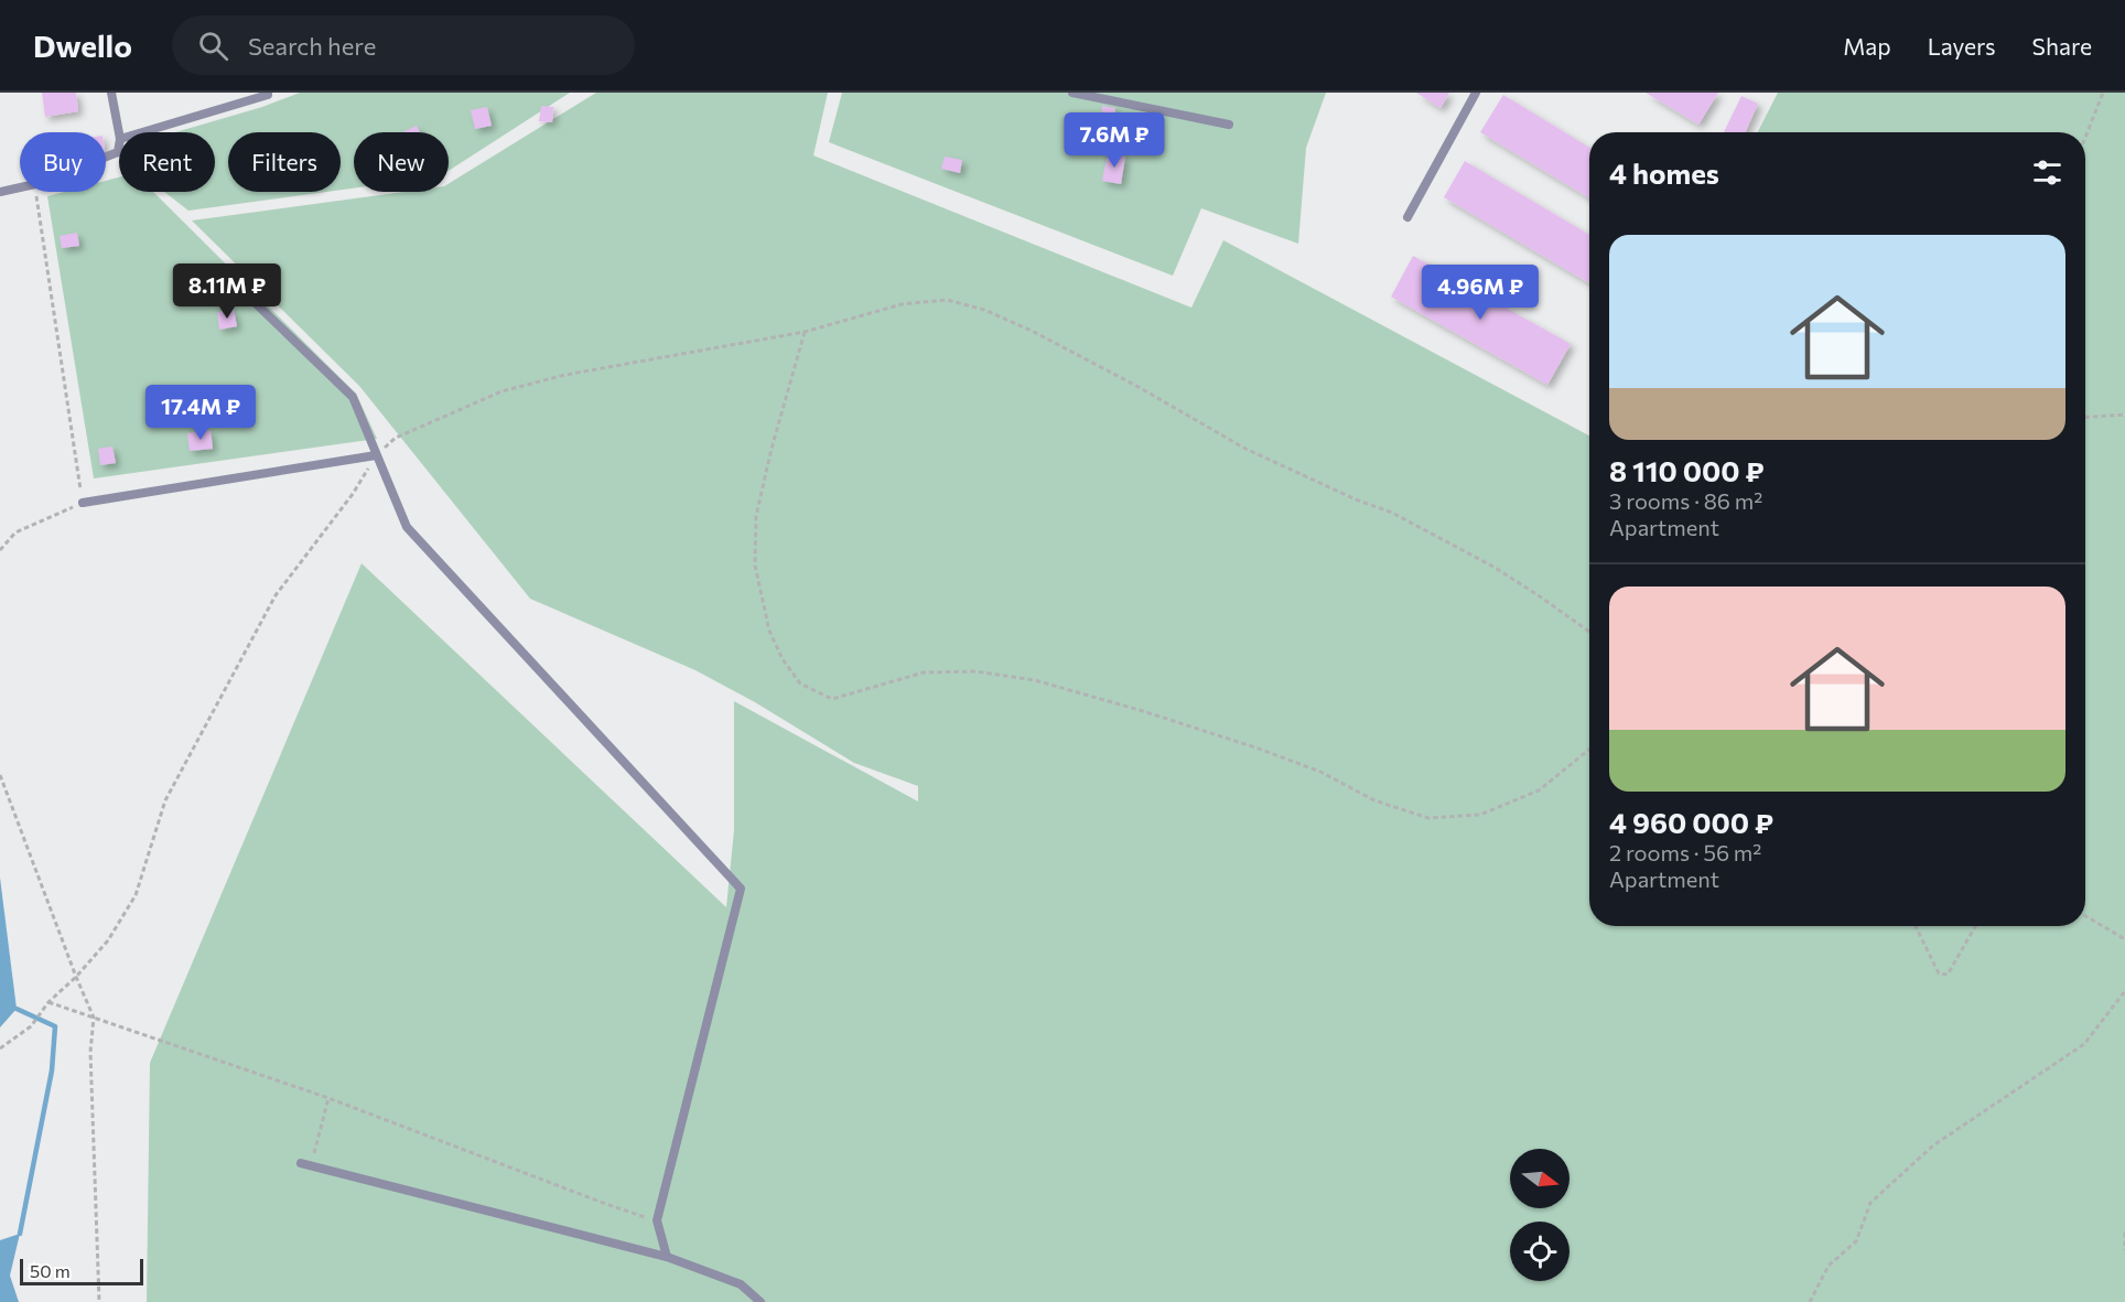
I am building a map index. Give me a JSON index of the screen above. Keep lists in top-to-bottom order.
{
  "scale_bar": "50 m",
  "north": "right",
  "page": {
    "header": "Dwello",
    "search": "Search here",
    "nav": ["Map", "Layers", "Share"],
    "price": [
      "7.6M ₽",
      "8.11M ₽",
      "4.96M ₽",
      "17.4M ₽"
    ],
    "chip": [
      "Buy",
      "Rent",
      "Filters",
      "New"
    ],
    "heading": "4 homes",
    "list": [
      {
        "name": "8 110 000 ₽",
        "note": "3 rooms · 86 m² · Apartment"
      },
      {
        "name": "4 960 000 ₽",
        "note": "2 rooms · 56 m² · Apartment"
      }
    ],
    "scale": "50 m"
  }
}
